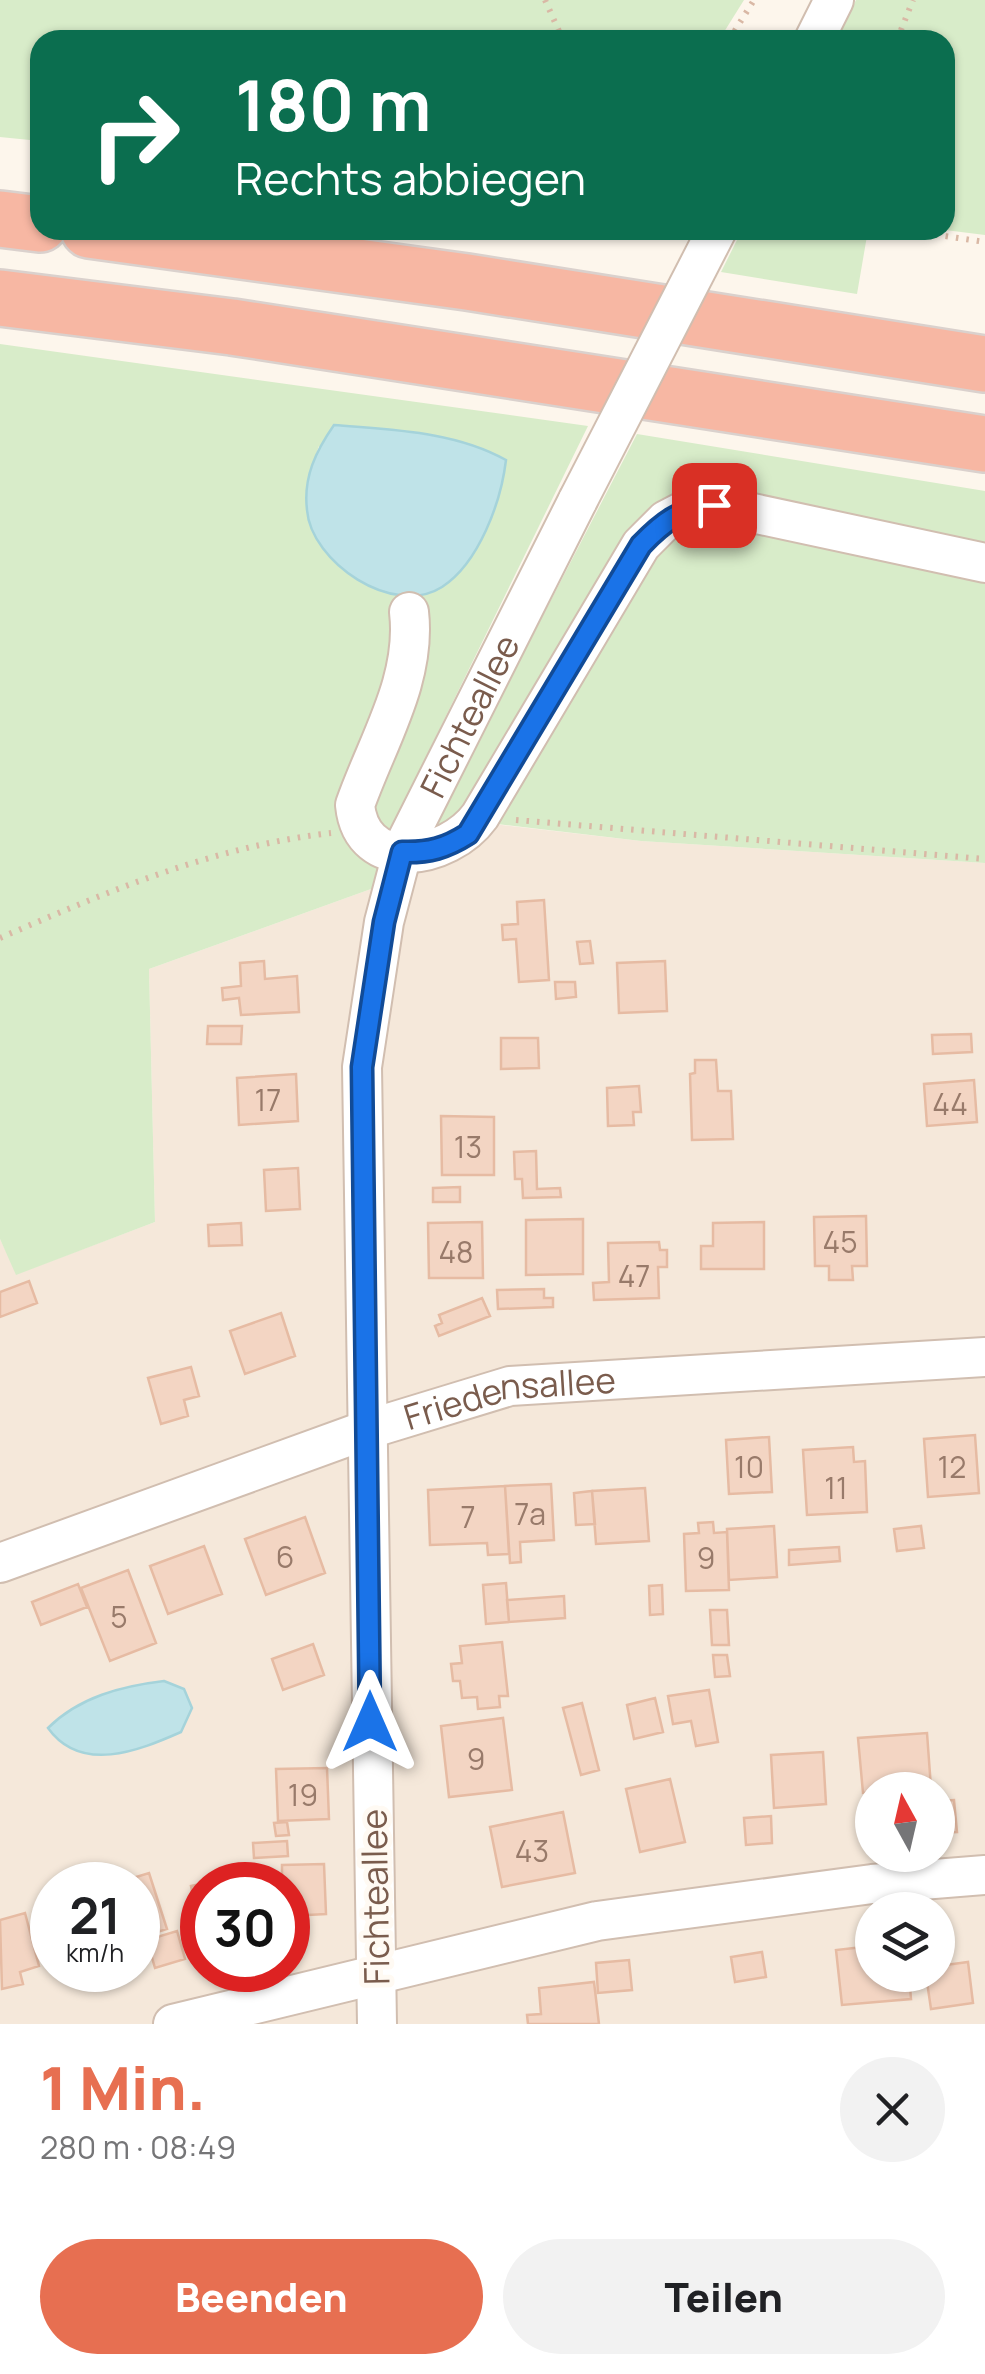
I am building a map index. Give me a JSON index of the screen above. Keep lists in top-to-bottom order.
{
  "streets": {
    "street": ["Fichteallee", "Friedensallee"]
  },
  "crossings": [
    ["Fichteallee", "Friedensallee"]
  ],
  "house_numbers": [
    "17",
    "44",
    "13",
    "45",
    "48",
    "47",
    "10",
    "12",
    "11",
    "7a",
    "7",
    "6",
    "9",
    "5",
    "9",
    "19",
    "43"
  ],
  "north": "top",
  "page": {
    "turn": ["180 m", "Rechts abbiegen"],
    "speed": "21 km/h",
    "limit": "30",
    "heading": ["1 Min.", "280 m · 08:49"],
    "buttons": ["Beenden", "Teilen"]
  }
}
